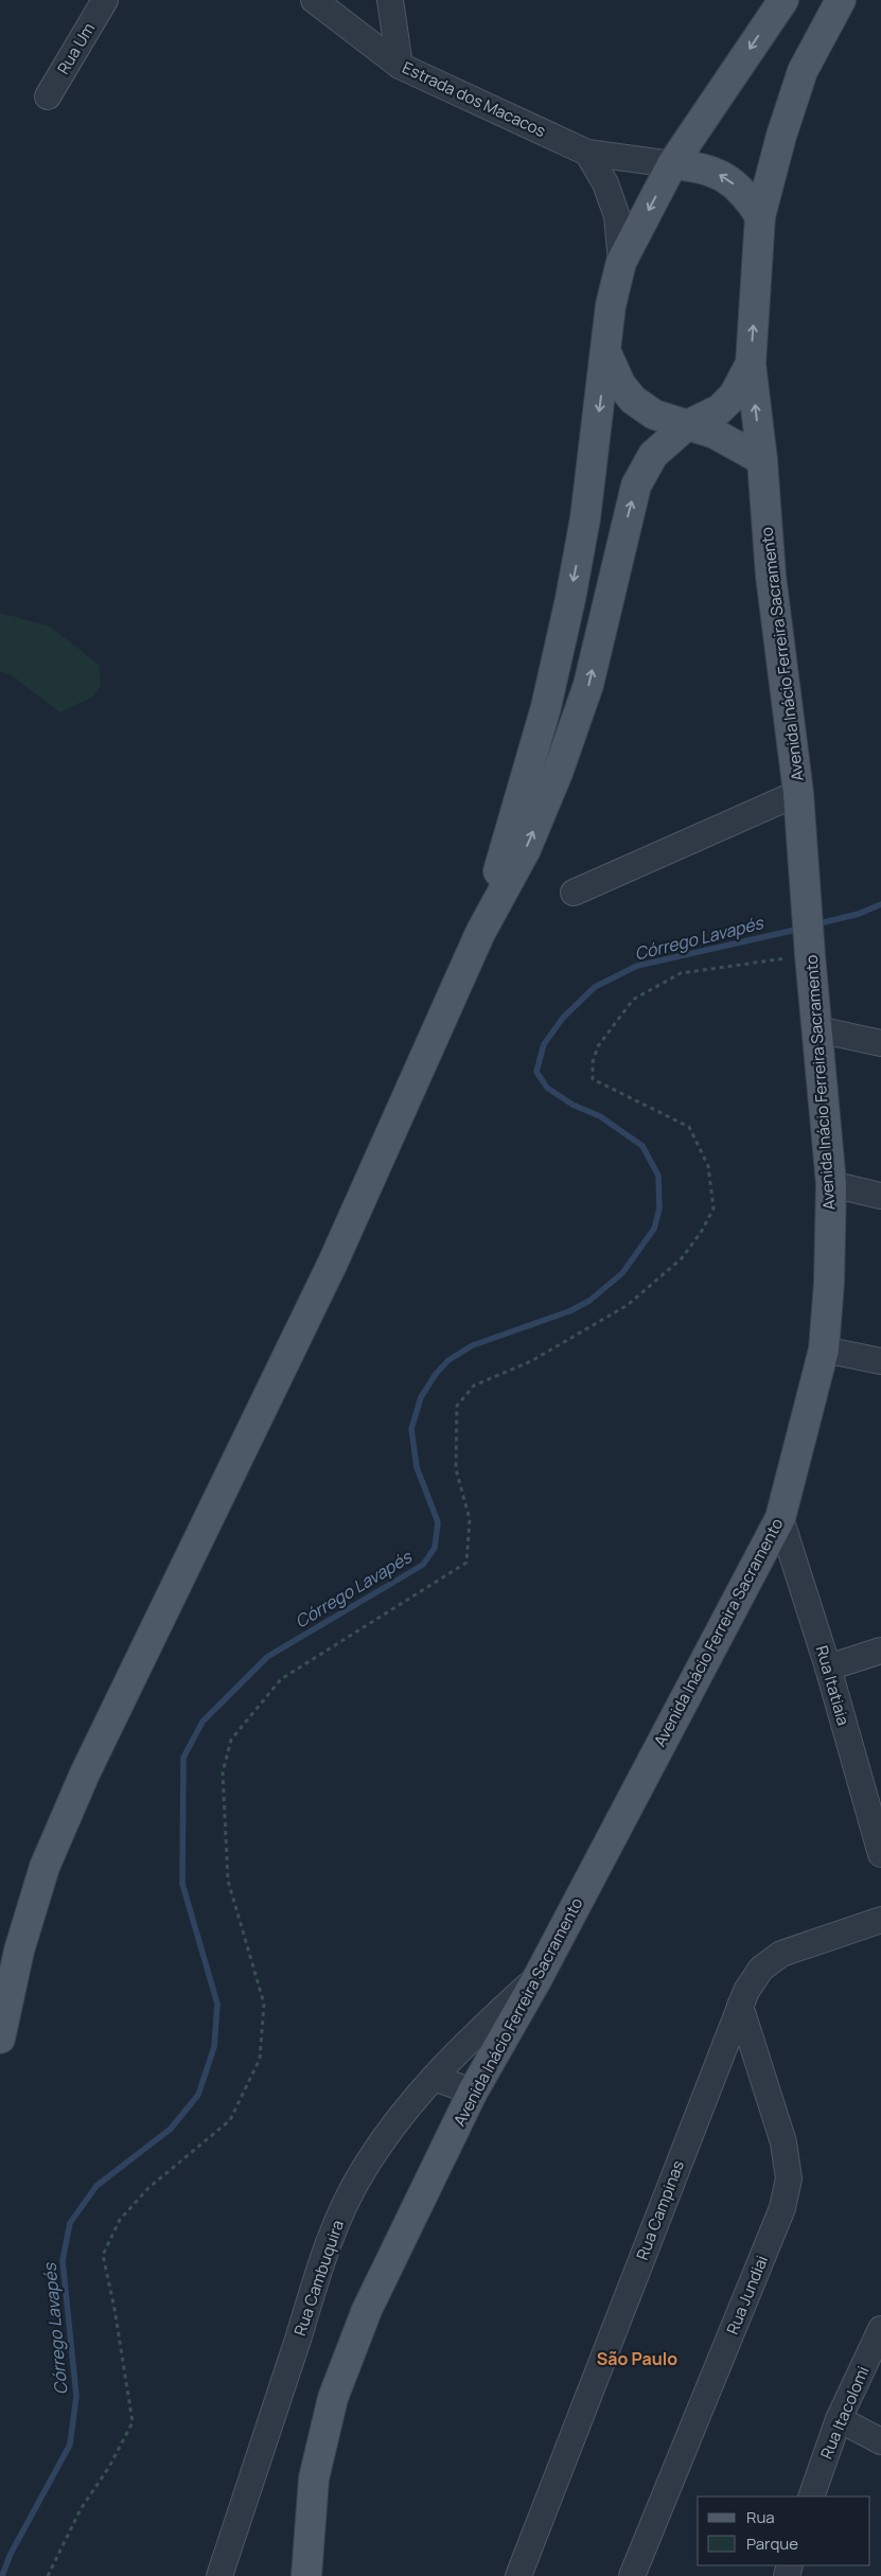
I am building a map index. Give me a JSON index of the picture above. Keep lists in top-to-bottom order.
{
  "streets": {
    "main road": ["Avenida Inácio Ferreira Sacramento"],
    "street": [
      "Rua Um",
      "Estrada dos Macacos",
      "Rua Itatiaia",
      "Rua Campinas",
      "Rua Cambuquira",
      "Rua Jundiai",
      "Rua Itacolomi"
    ]
  },
  "crossings": [
    ["Avenida Inácio Ferreira Sacramento", "Rua Itatiaia"],
    ["Avenida Inácio Ferreira Sacramento", "Rua Cambuquira"],
    ["Rua Campinas", "Rua Jundiai"]
  ],
  "districts": ["São Paulo"],
  "water": ["Córrego Lavapés"],
  "legend": ["Rua", "Parque"]
}
